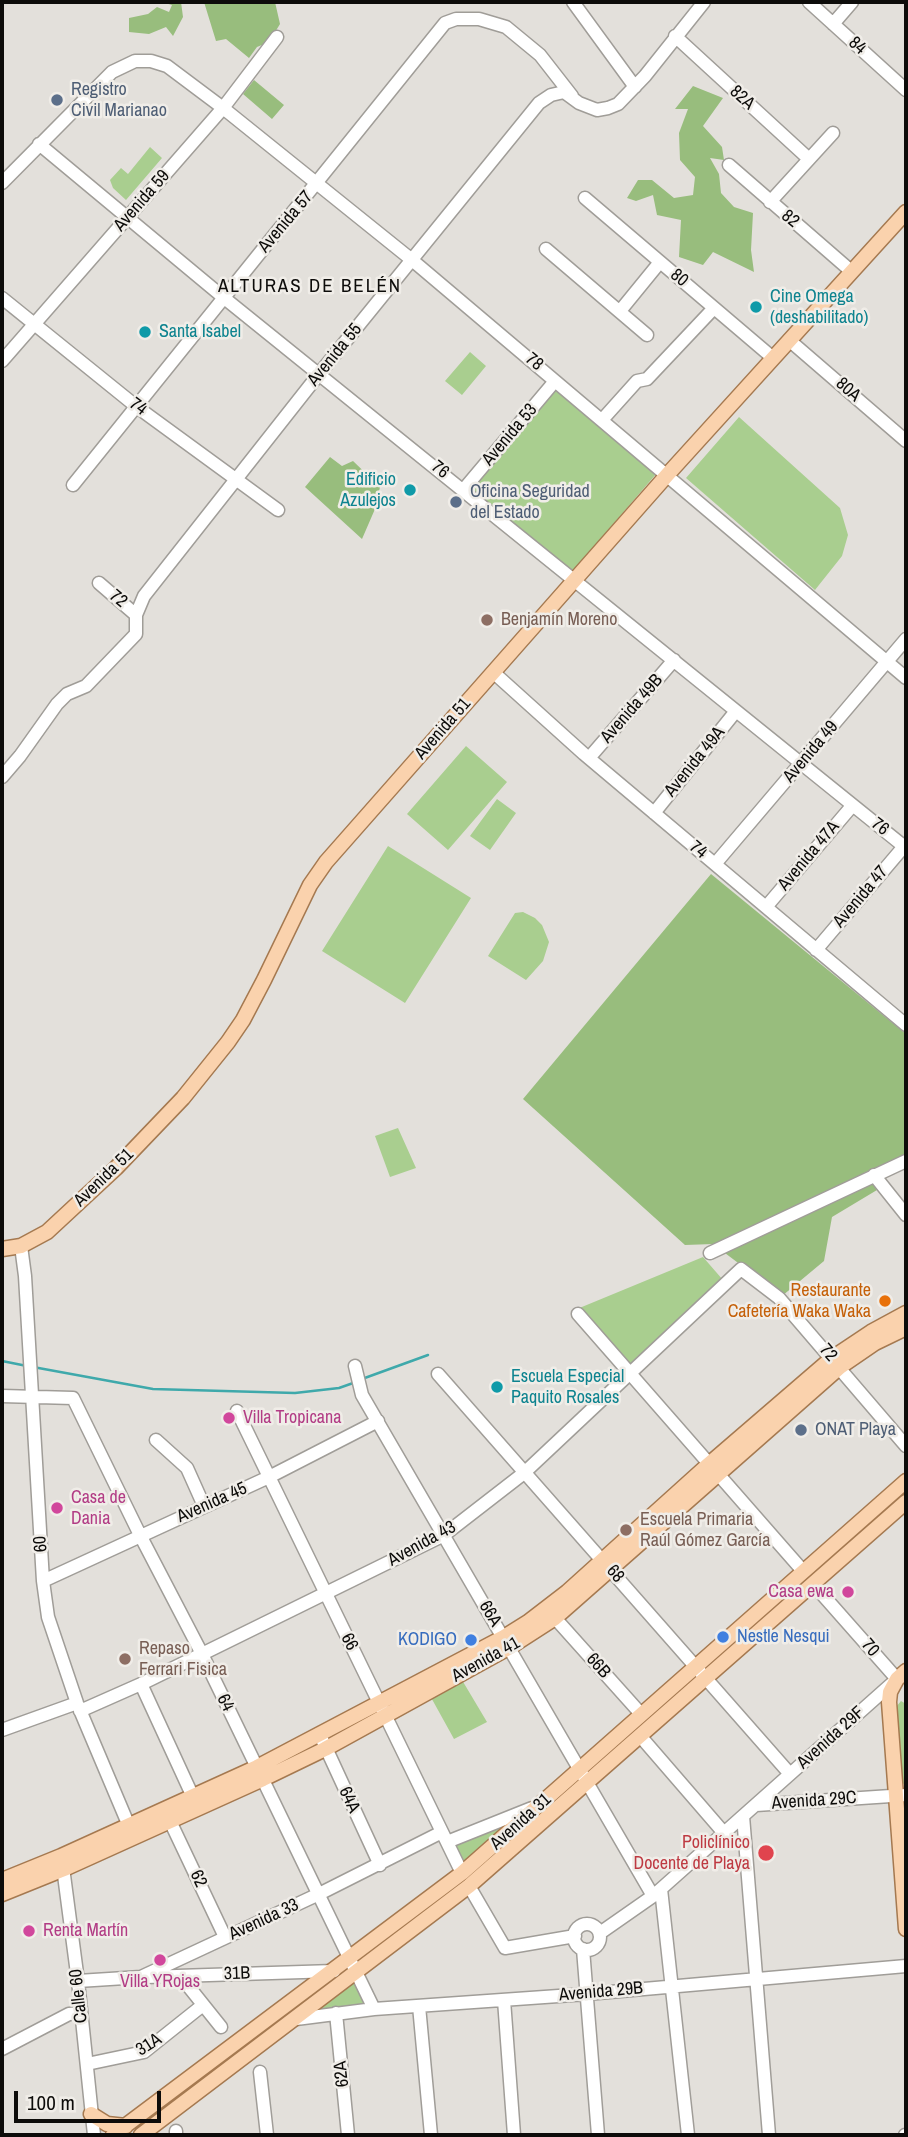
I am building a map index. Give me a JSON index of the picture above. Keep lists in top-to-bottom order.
{
  "streets": {
    "main road": ["Avenida 51", "Avenida 41", "Avenida 31"],
    "street": [
      "84",
      "82A",
      "Avenida 59",
      "82",
      "Avenida 57",
      "80",
      "Avenida 55",
      "78",
      "80A",
      "74",
      "Avenida 53",
      "76",
      "72",
      "Avenida 49B",
      "Avenida 49",
      "Avenida 49A",
      "Avenida 47A",
      "Avenida 47",
      "Avenida 45",
      "60",
      "Avenida 43",
      "68",
      "66A",
      "66",
      "70",
      "66B",
      "64",
      "Avenida 29F",
      "64A",
      "Avenida 29C",
      "62",
      "Avenida 33",
      "31B",
      "Avenida 29B",
      "Calle 60",
      "31A",
      "62A"
    ]
  },
  "crossings": [
    ["82A", "Avenida 55"],
    ["Avenida 59", "78"],
    ["Avenida 59", "74"],
    ["Avenida 59", "76"],
    ["82", "Avenida 51"],
    ["Avenida 57", "Avenida 55"],
    ["Avenida 57", "78"],
    ["Avenida 57", "74"],
    ["Avenida 57", "76"],
    ["80", "Avenida 51"],
    ["Avenida 55", "78"],
    ["Avenida 55", "74"],
    ["Avenida 55", "76"],
    ["Avenida 55", "72"],
    ["78", "Avenida 53"],
    ["78", "76"],
    ["78", "Avenida 51"],
    ["78", "Avenida 49"],
    ["80A", "Avenida 51"],
    ["74", "Avenida 49B"],
    ["74", "Avenida 51"],
    ["74", "Avenida 49"],
    ["74", "Avenida 49A"],
    ["74", "Avenida 47A"],
    ["74", "Avenida 47"],
    ["Avenida 53", "76"],
    ["76", "Avenida 49B"],
    ["76", "Avenida 51"],
    ["76", "Avenida 49"],
    ["76", "Avenida 49A"],
    ["76", "Avenida 47A"],
    ["76", "Avenida 47"],
    ["72", "Avenida 43"],
    ["72", "Avenida 41"],
    ["Avenida 51", "60"],
    ["Avenida 45", "60"],
    ["Avenida 45", "66A"],
    ["Avenida 45", "66"],
    ["Avenida 45", "64"],
    ["60", "Avenida 43"],
    ["60", "Avenida 41"],
    ["60", "64"],
    ["Avenida 43", "68"],
    ["Avenida 43", "66A"],
    ["Avenida 43", "66"],
    ["Avenida 43", "64"],
    ["68", "Avenida 41"],
    ["68", "Avenida 29F"],
    ["68", "Avenida 31"],
    ["66A", "Avenida 41"],
    ["66A", "Avenida 29C"],
    ["66A", "Avenida 31"],
    ["66A", "Avenida 29B"],
    ["66", "Avenida 41"],
    ["66", "Avenida 29C"],
    ["66", "Avenida 31"],
    ["66", "Avenida 33"],
    ["70", "Avenida 29F"],
    ["70", "Avenida 31"],
    ["Avenida 41", "66B"],
    ["Avenida 41", "64"],
    ["Avenida 41", "64A"],
    ["Avenida 41", "62"],
    ["Avenida 41", "Calle 60"],
    ["66B", "Avenida 31"],
    ["64", "Avenida 31"],
    ["64", "Avenida 33"],
    ["64", "Avenida 29B"],
    ["Avenida 29F", "Avenida 29C"],
    ["64A", "Avenida 33"],
    ["Avenida 31", "Avenida 33"],
    ["Avenida 31", "31B"],
    ["Avenida 31", "Avenida 29B"],
    ["62", "Avenida 33"],
    ["Avenida 33", "31B"],
    ["Avenida 33", "Calle 60"],
    ["Avenida 29B", "62A"],
    ["Calle 60", "31A"]
  ],
  "districts": ["ALTURAS DE BELÉN"],
  "places": [
    "Registro Civil Marianao",
    "Cine Omega (deshabilitado)",
    "Santa Isabel",
    "Edificio Azulejos",
    "Oficina Seguridad del Estado",
    "Benjamín Moreno",
    "Restaurante Cafetería Waka Waka",
    "Escuela Especial Paquito Rosales",
    "Villa Tropicana",
    "ONAT Playa",
    "Casa de Dania",
    "Escuela Primaria Raúl Gómez García",
    "Casa ewa",
    "Nestle Nesqui",
    "KODIGO",
    "Repaso Ferrari Fisica",
    "Policlínico Docente de Playa",
    "Renta Martín",
    "Villa YRojas"
  ],
  "scale_bar": "100 m"
}
